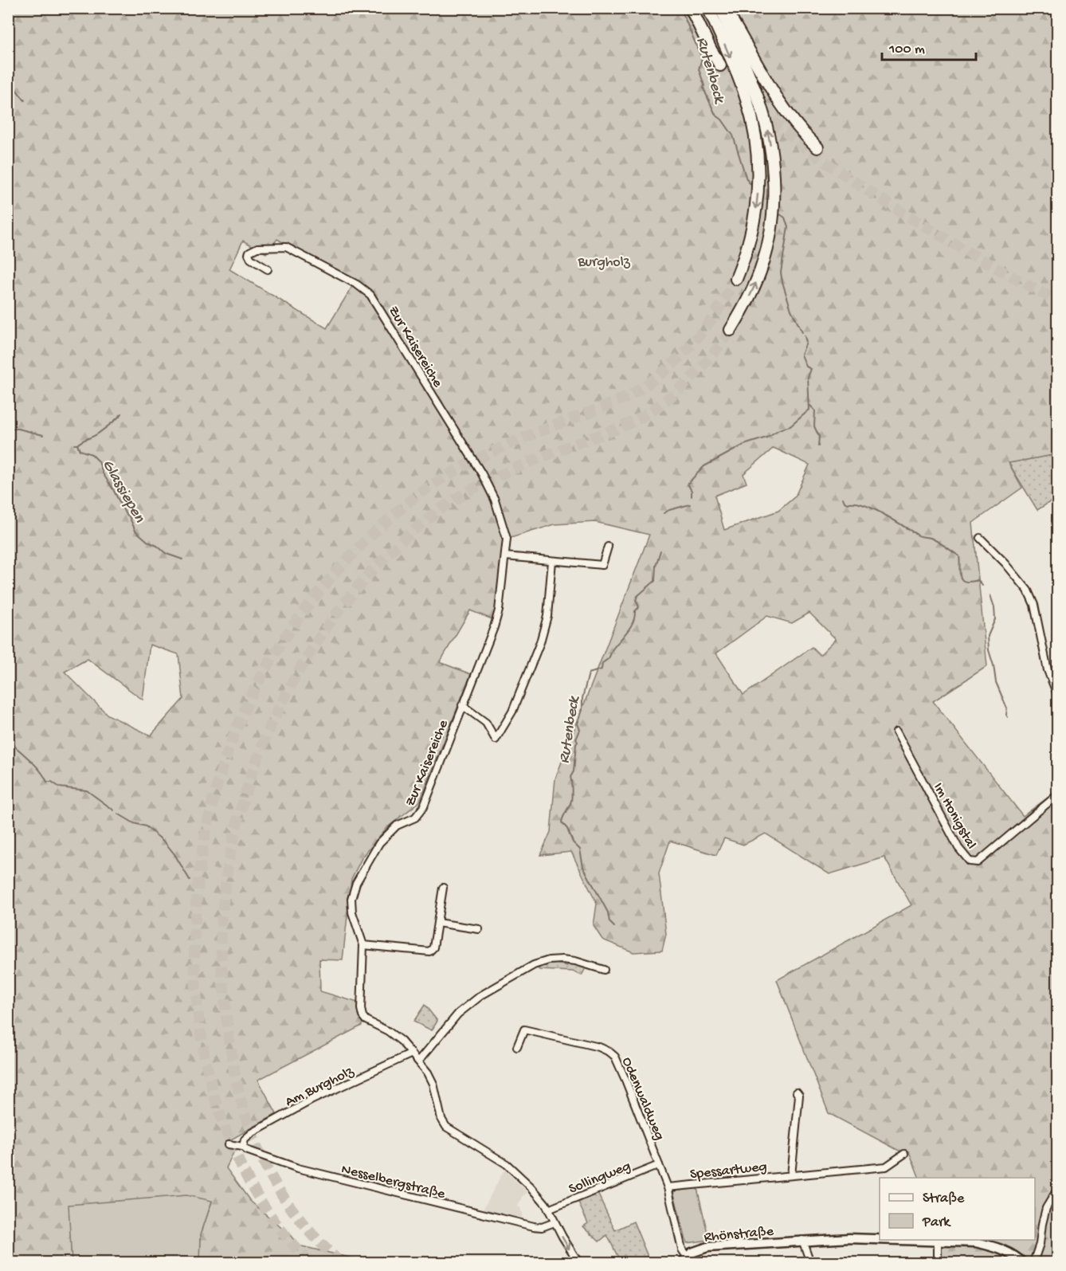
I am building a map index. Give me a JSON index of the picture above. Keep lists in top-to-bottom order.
{
  "streets": {
    "street": [
      "Zur Kaisereiche",
      "Im Honigstal",
      "Am Burgholz",
      "Odenwaldweg",
      "Spessartweg",
      "Sollingweg",
      "Nesselbergstraße",
      "Rhönstraße"
    ]
  },
  "crossings": [
    ["Zur Kaisereiche", "Am Burgholz"],
    ["Am Burgholz", "Nesselbergstraße"],
    ["Odenwaldweg", "Spessartweg"],
    ["Odenwaldweg", "Sollingweg"],
    ["Odenwaldweg", "Rhönstraße"]
  ],
  "water": ["Rutenbeck", "Glassiepen"],
  "parks": ["Burgholz"],
  "legend": ["Straße", "Park"],
  "scale_bar": "100 m"
}
